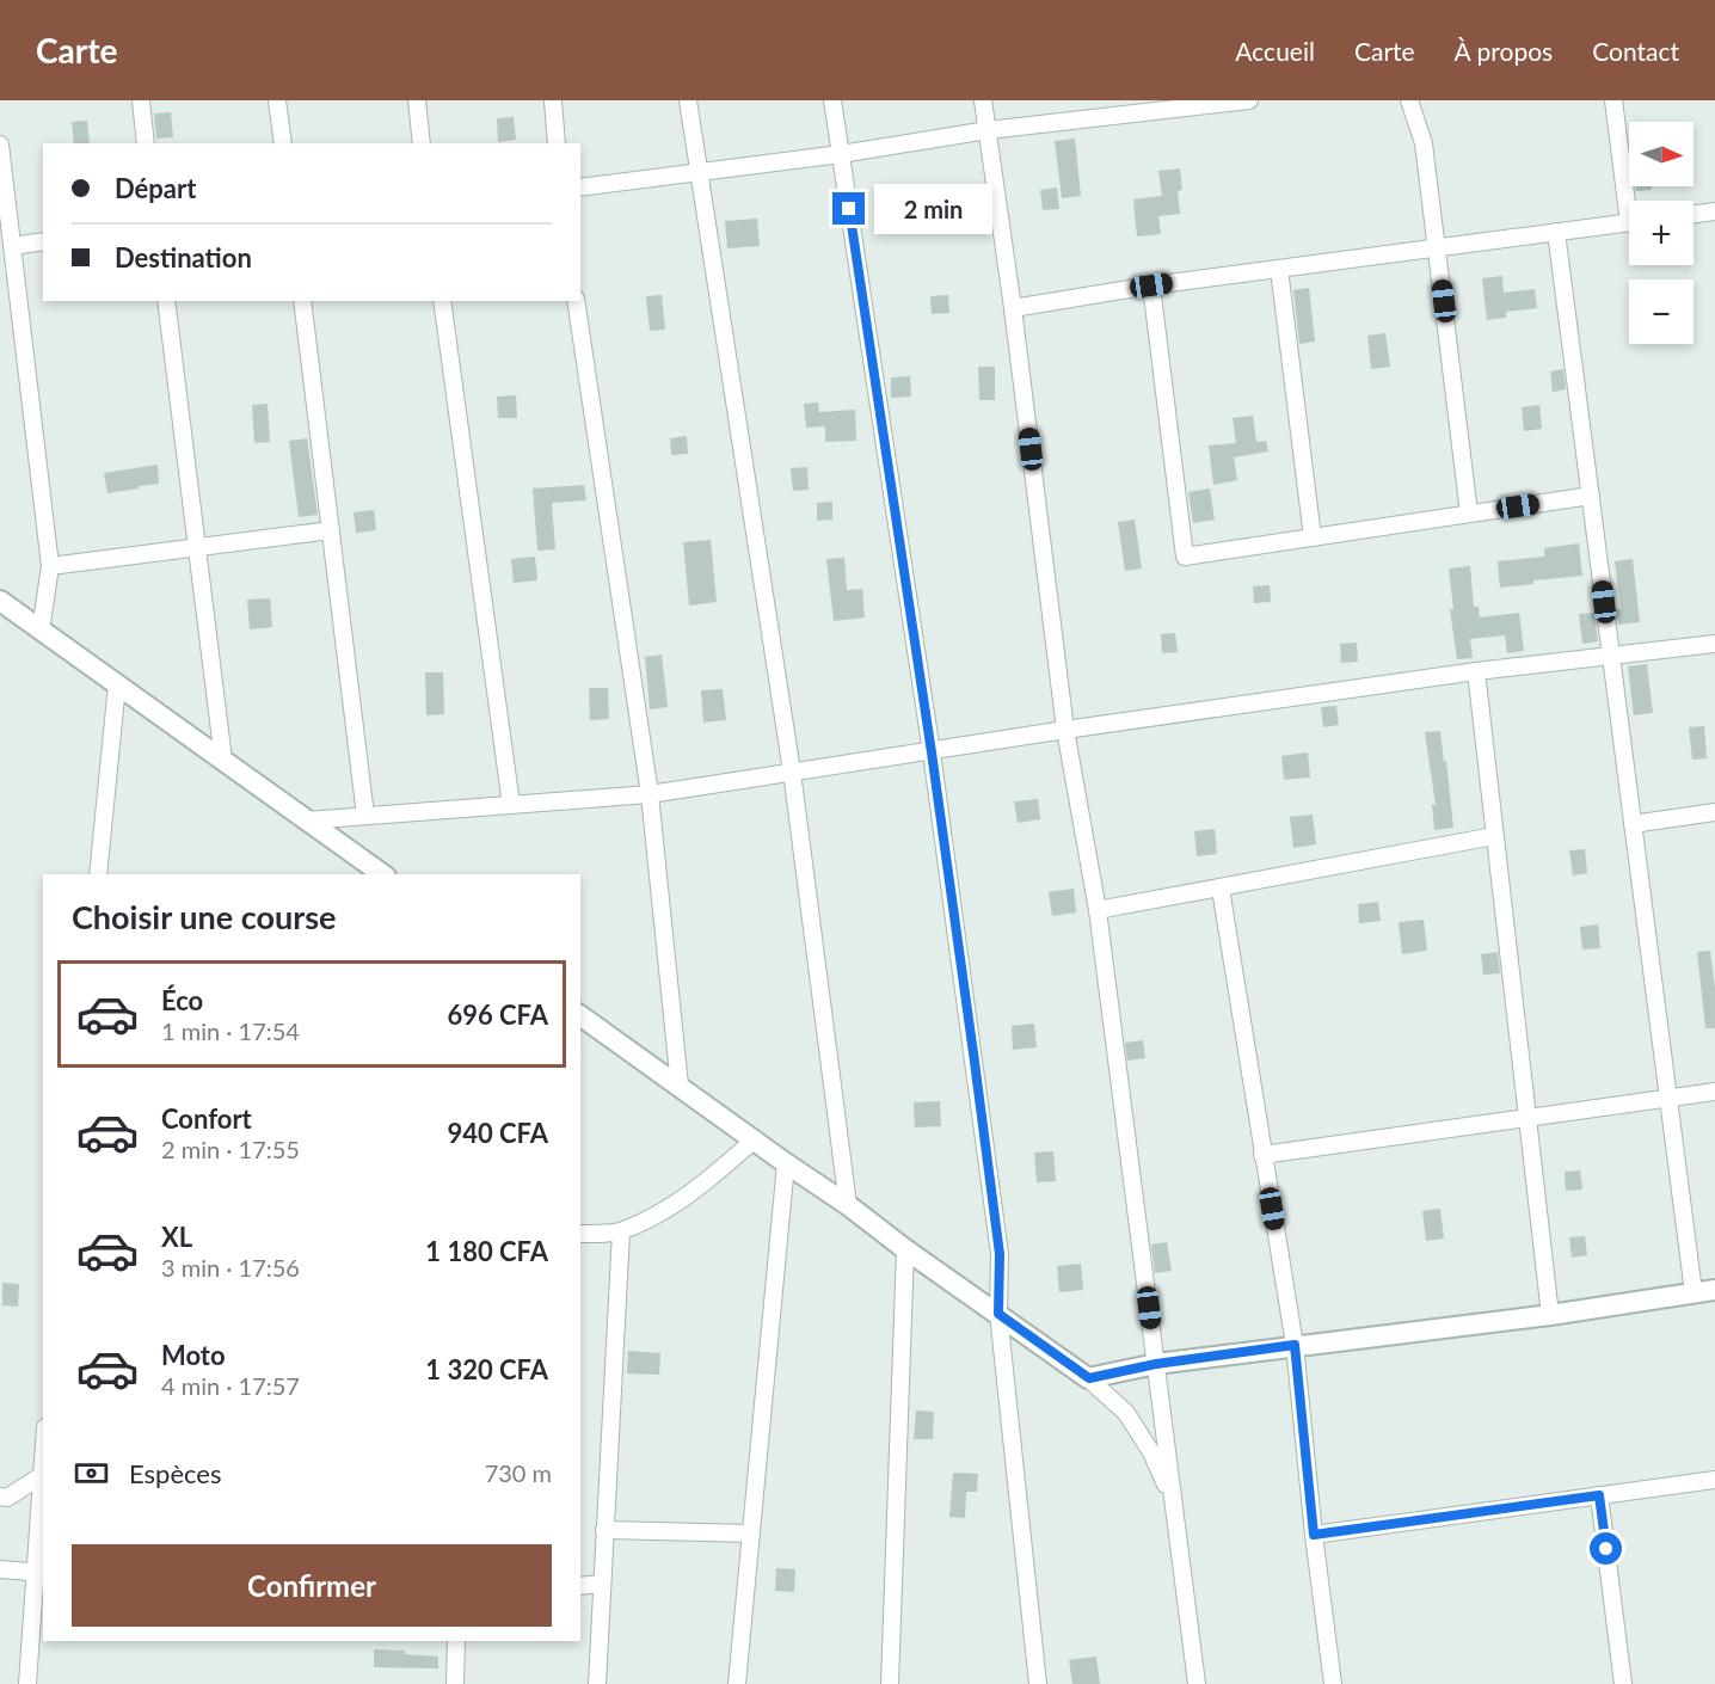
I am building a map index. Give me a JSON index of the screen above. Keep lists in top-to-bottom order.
{
  "north": "right",
  "page": {
    "header": "Carte",
    "nav": [
      "Accueil",
      "Carte",
      "À propos",
      "Contact"
    ],
    "map_buttons": ["+", "−"],
    "banner": ["Départ", "Destination"],
    "bubble": "2 min",
    "heading": "Choisir une course",
    "list": [
      {
        "name": "Éco",
        "note": "1 min · 17:54",
        "value": "696 CFA"
      },
      {
        "name": "Confort",
        "note": "2 min · 17:55",
        "value": "940 CFA"
      },
      {
        "name": "XL",
        "note": "3 min · 17:56",
        "value": "1 180 CFA"
      },
      {
        "name": "Moto",
        "note": "4 min · 17:57",
        "value": "1 320 CFA"
      }
    ],
    "pay": ["Espèces", "730 m"],
    "buttons": "Confirmer"
  }
}
